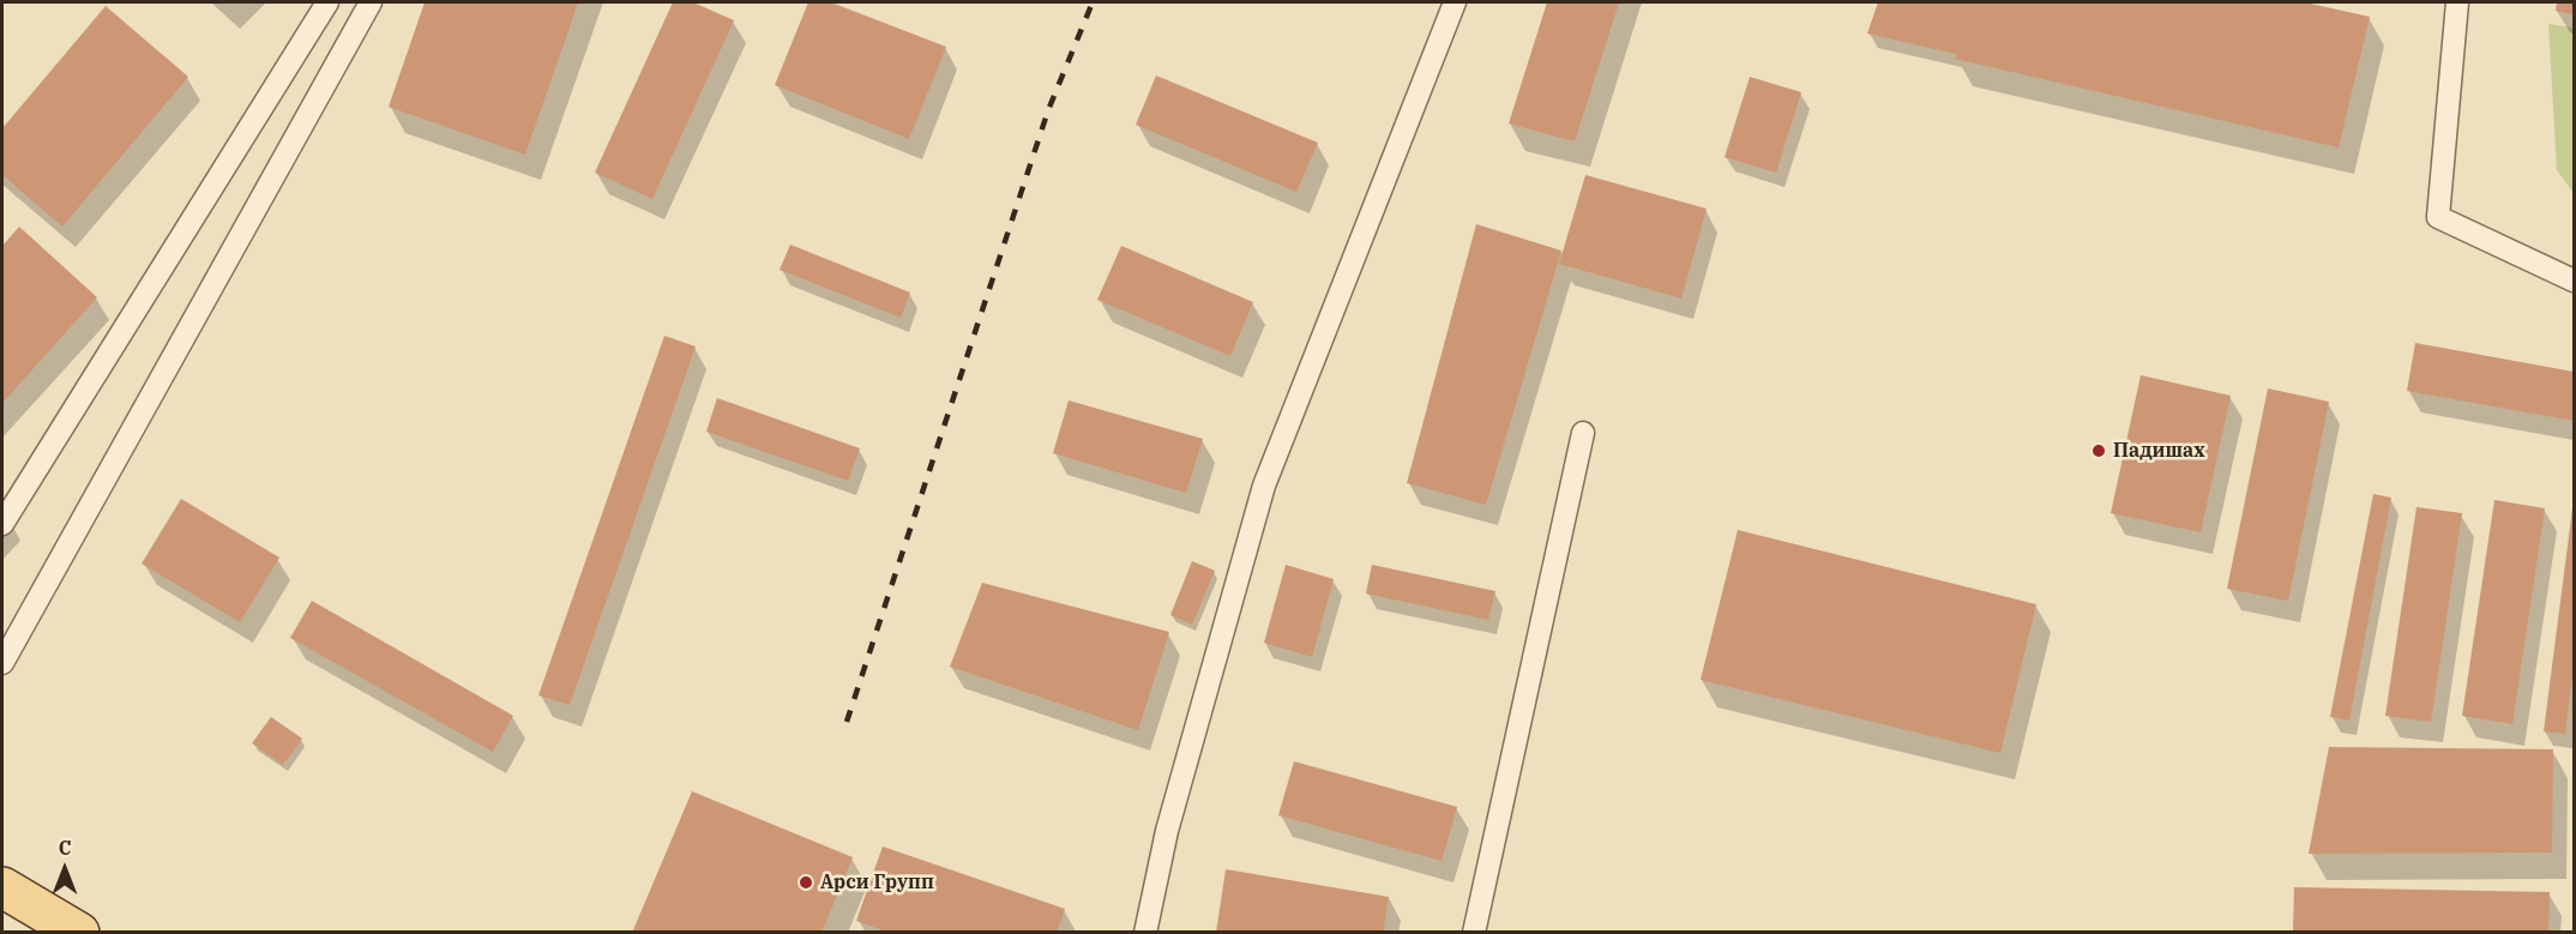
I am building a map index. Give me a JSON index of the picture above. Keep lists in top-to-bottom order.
{
  "places": ["Падишах", "Арси Групп"],
  "north": "top"
}
